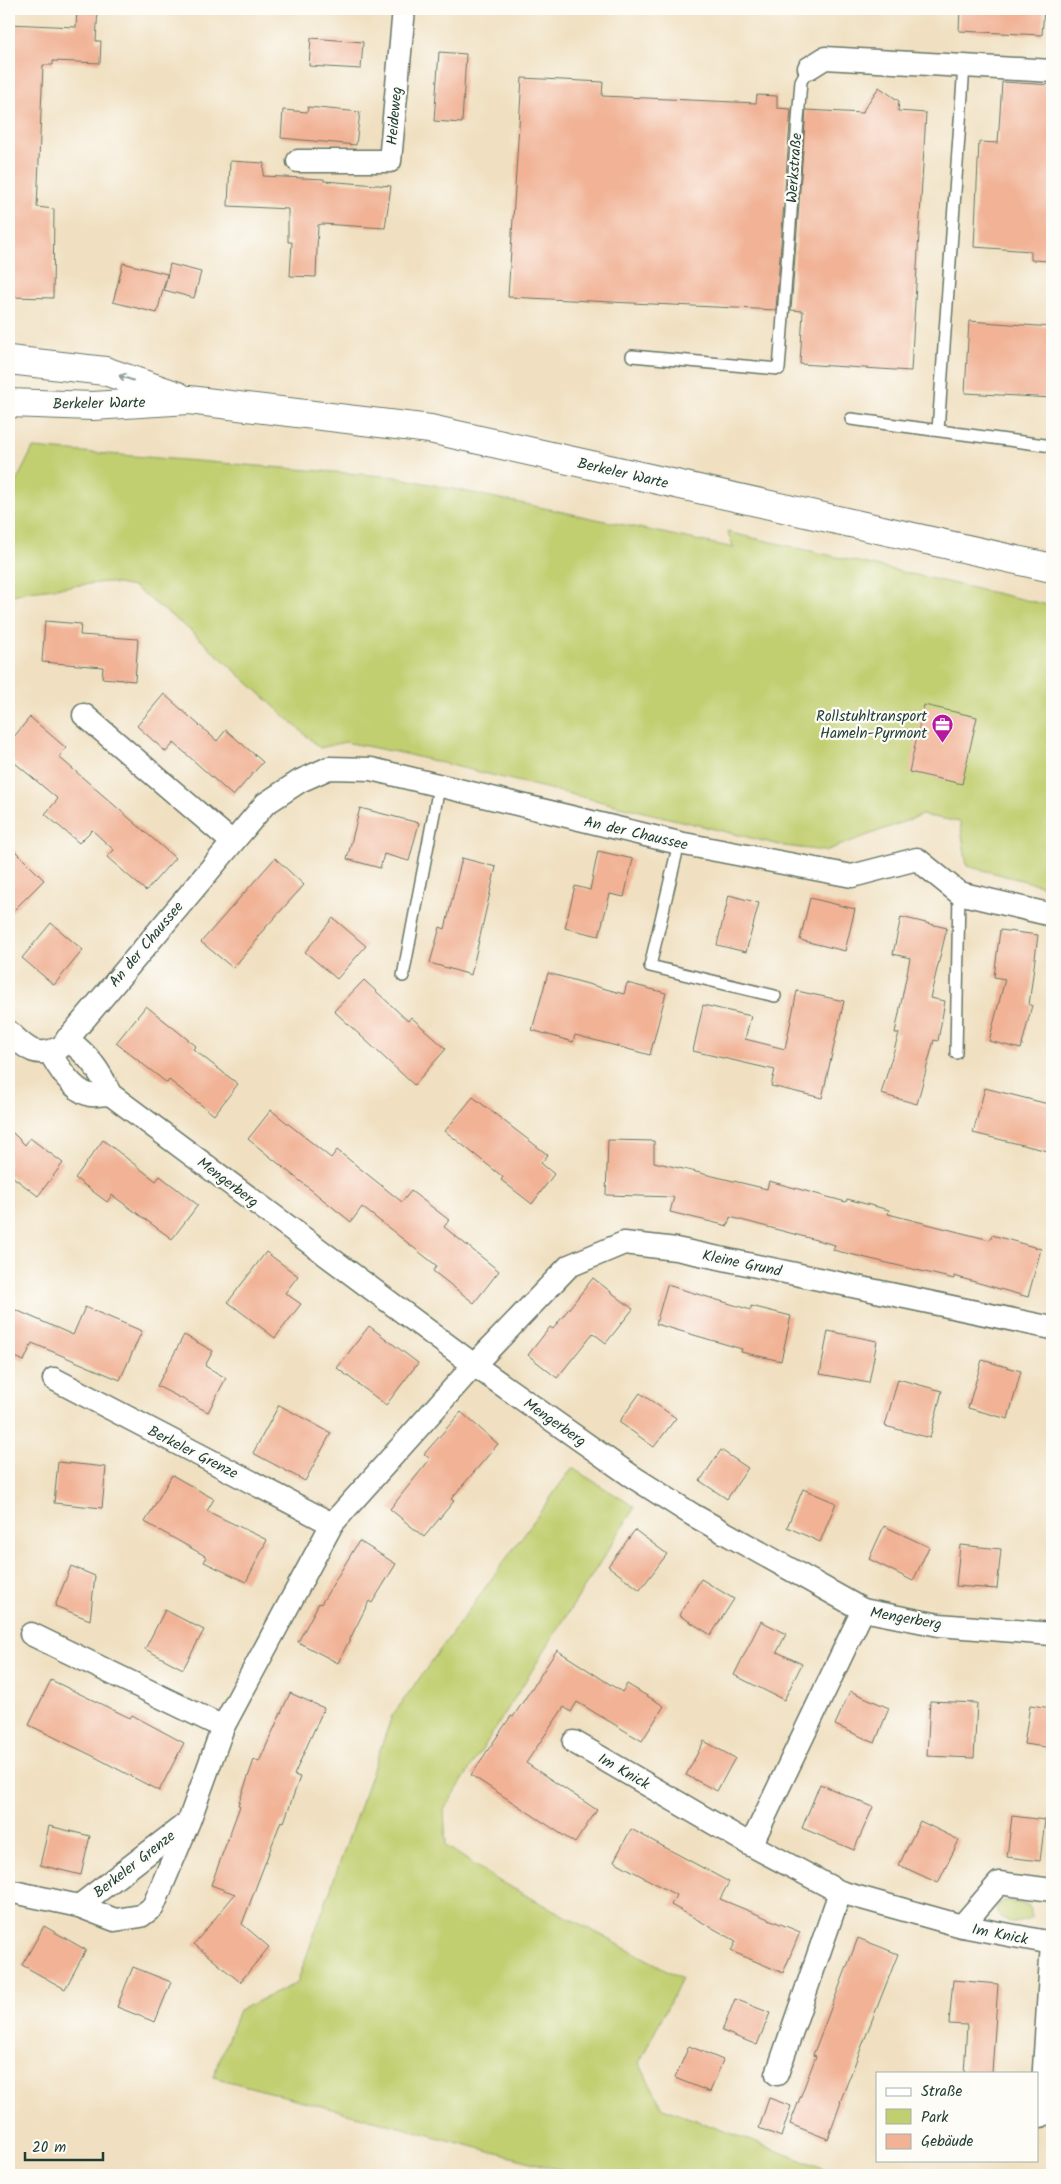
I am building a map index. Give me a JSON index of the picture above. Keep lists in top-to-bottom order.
{
  "streets": {
    "main road": ["Berkeler Warte"],
    "street": [
      "Heideweg",
      "Werkstraße",
      "An der Chaussee",
      "Mengerberg",
      "Kleine Grund",
      "Berkeler Grenze",
      "Im Knick"
    ]
  },
  "crossings": [
    ["An der Chaussee", "Mengerberg"],
    ["Mengerberg", "Kleine Grund"],
    ["Mengerberg", "Berkeler Grenze"],
    ["Kleine Grund", "Berkeler Grenze"]
  ],
  "places": {
    "office": ["Rollstuhltransport Hameln-Pyrmont"]
  },
  "legend": ["Straße", "Park", "Gebäude"],
  "scale_bar": "20 m"
}
